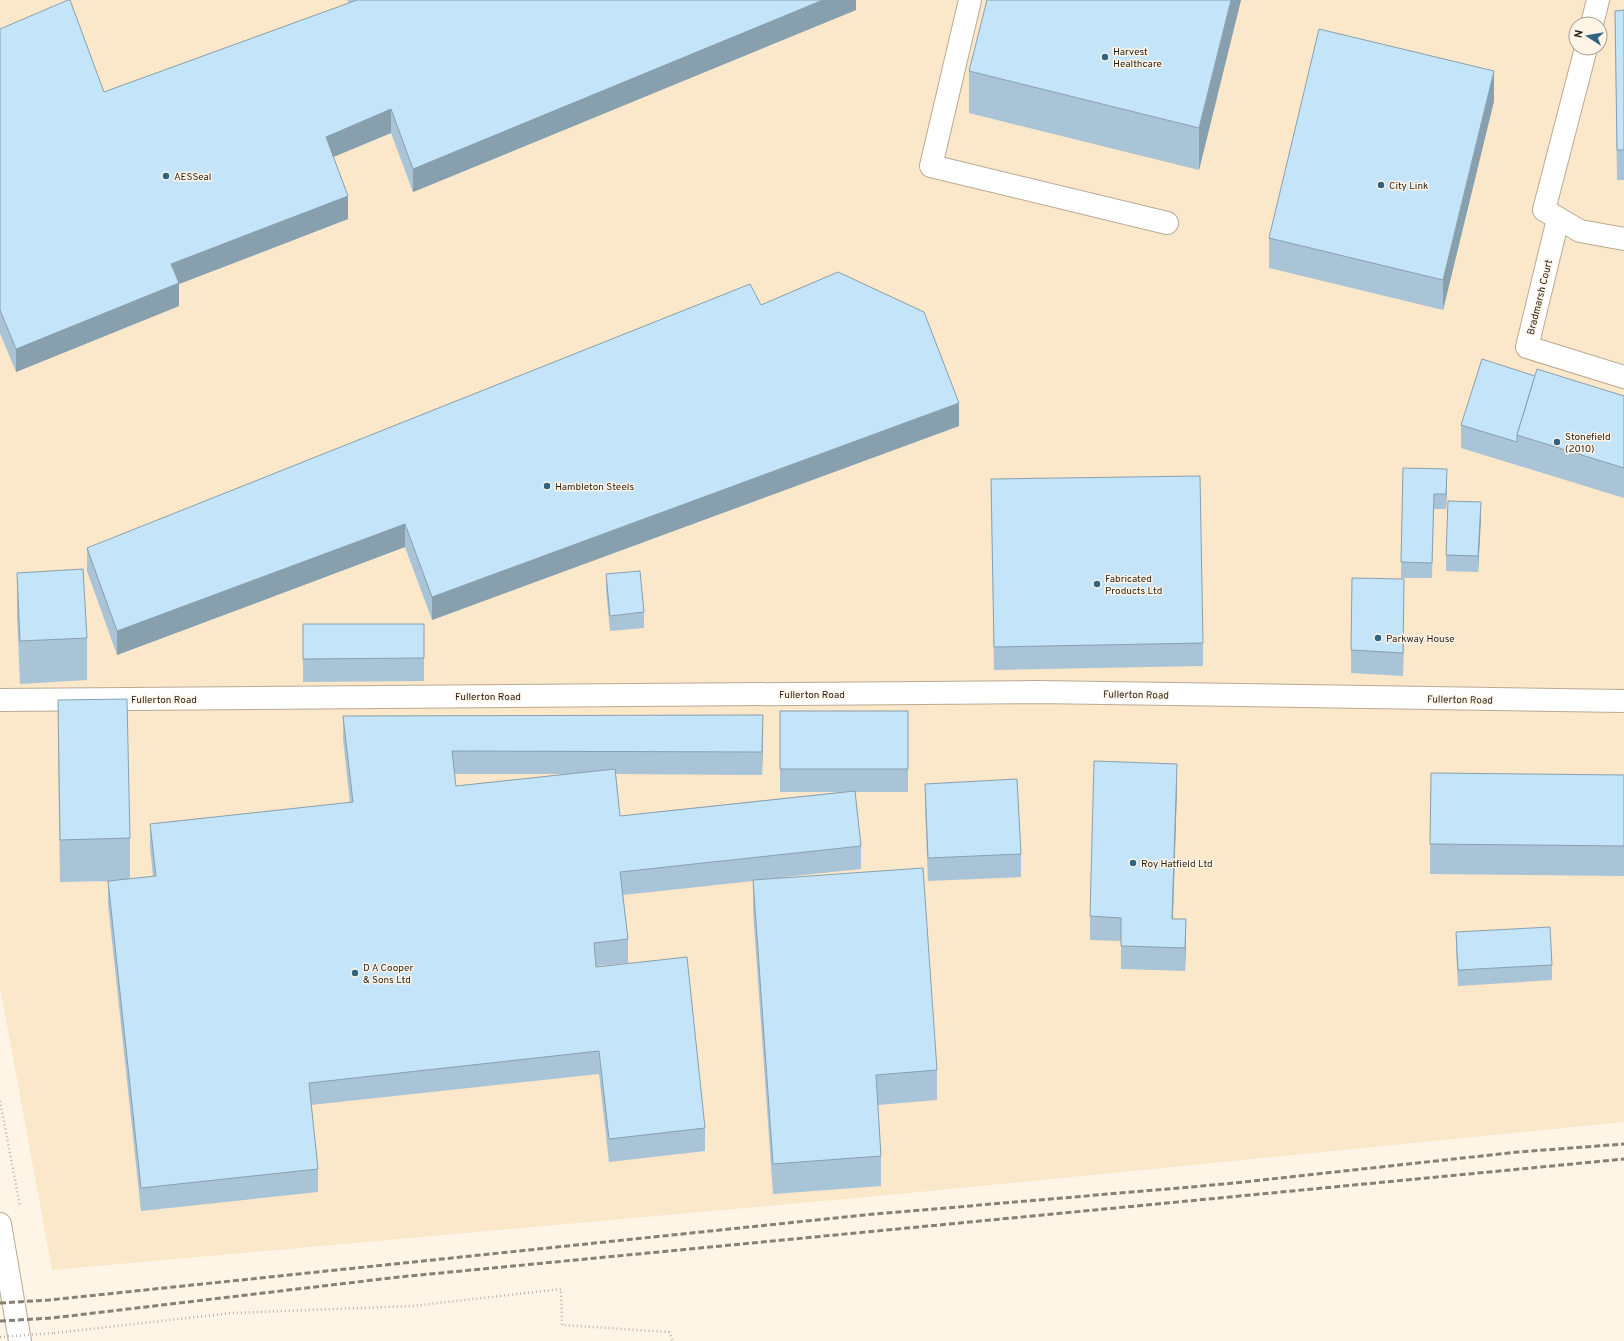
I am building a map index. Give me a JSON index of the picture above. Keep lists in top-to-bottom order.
{
  "streets": {
    "street": ["Bradmarsh Court", "Fullerton Road"]
  },
  "places": [
    "Harvest Healthcare",
    "AESSeal",
    "City Link",
    "Stonefield (2010)",
    "Hambleton Steels",
    "Fabricated Products Ltd",
    "Parkway House",
    "Roy Hatfield Ltd",
    "D A Cooper & Sons Ltd"
  ],
  "north": "left"
}
